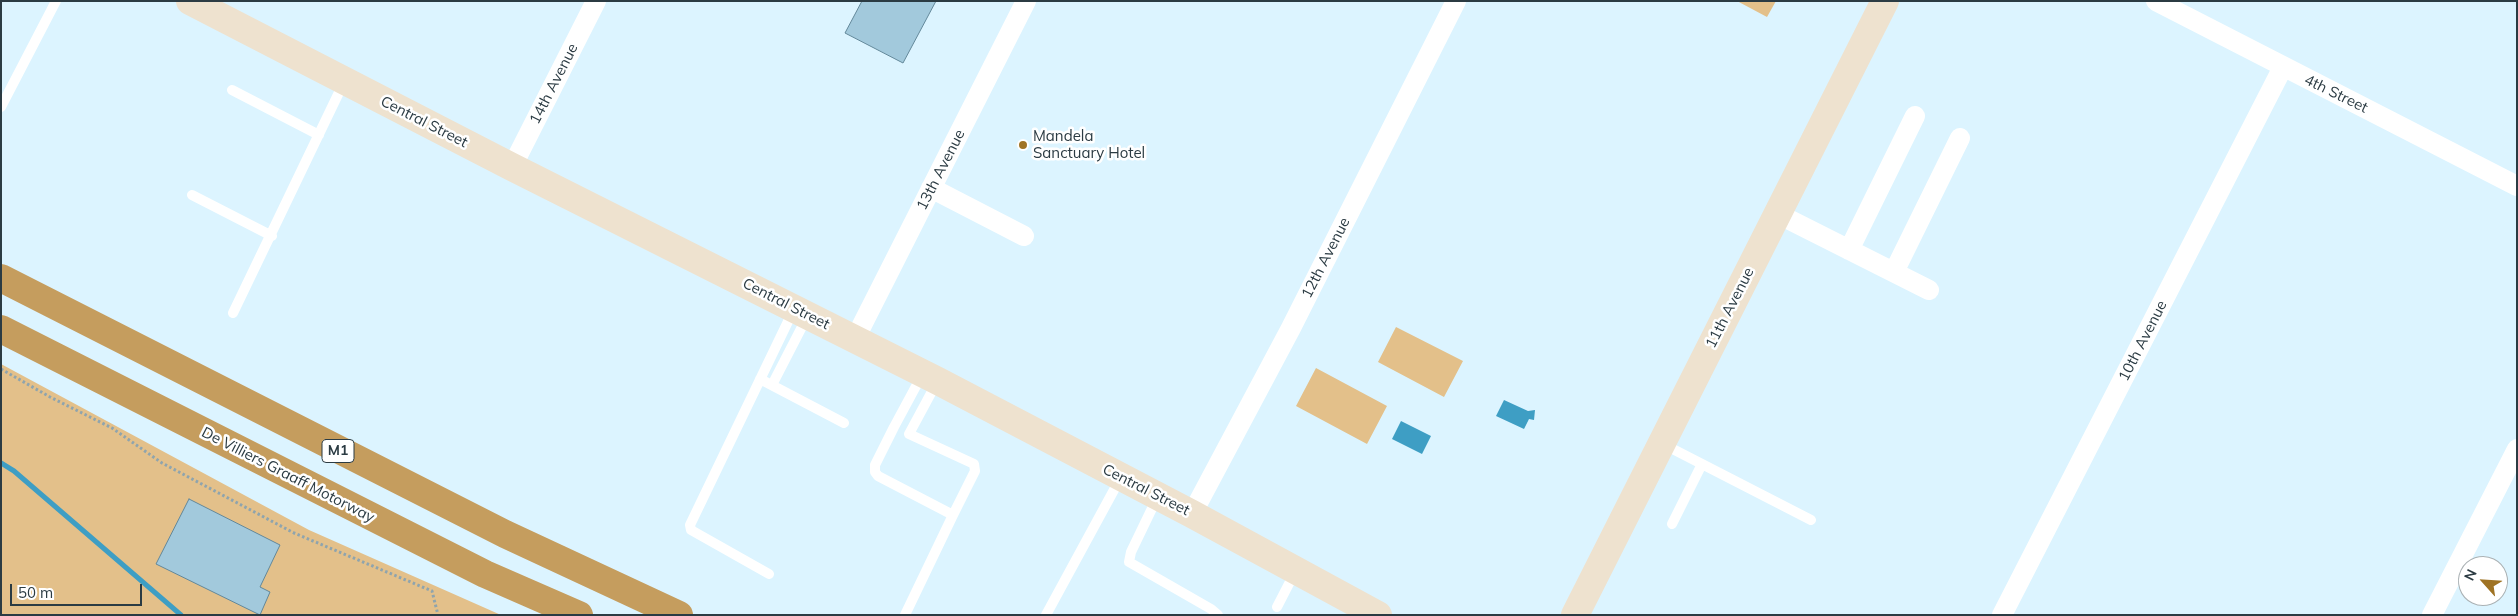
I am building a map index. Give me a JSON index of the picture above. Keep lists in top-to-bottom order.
{
  "streets": {
    "highway": ["M1", "De Villiers Graaff Motorway"],
    "main road": ["Central Street", "11th Avenue"],
    "street": [
      "14th Avenue",
      "4th Street",
      "13th Avenue",
      "12th Avenue",
      "10th Avenue"
    ]
  },
  "crossings": [
    ["14th Avenue", "Central Street"],
    ["4th Street", "10th Avenue"],
    ["Central Street", "13th Avenue"],
    ["Central Street", "12th Avenue"]
  ],
  "places": ["Mandela Sanctuary Hotel"],
  "scale_bar": "50 m",
  "north": "top left"
}
